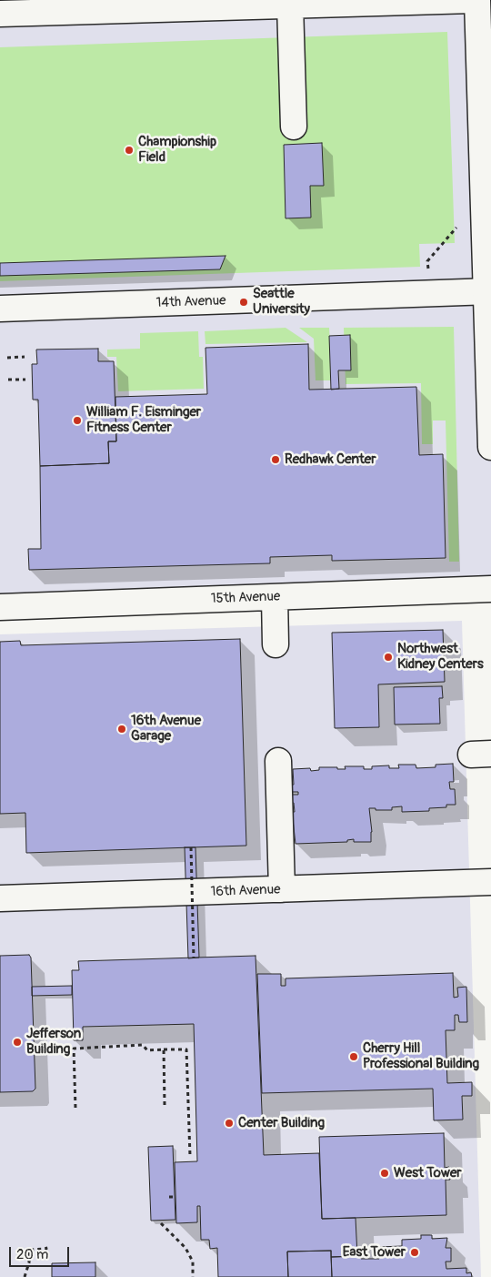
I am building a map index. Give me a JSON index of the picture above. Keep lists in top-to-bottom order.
{
  "streets": {
    "street": ["14th Avenue", "15th Avenue", "16th Avenue"]
  },
  "places": [
    "Championship Field",
    "Seattle University",
    "William F. Eisminger Fitness Center",
    "Redhawk Center",
    "Northwest Kidney Centers",
    "16th Avenue Garage",
    "Jefferson Building",
    "Cherry Hill Professional Building",
    "Center Building",
    "West Tower",
    "East Tower"
  ],
  "scale_bar": "20 m"
}
